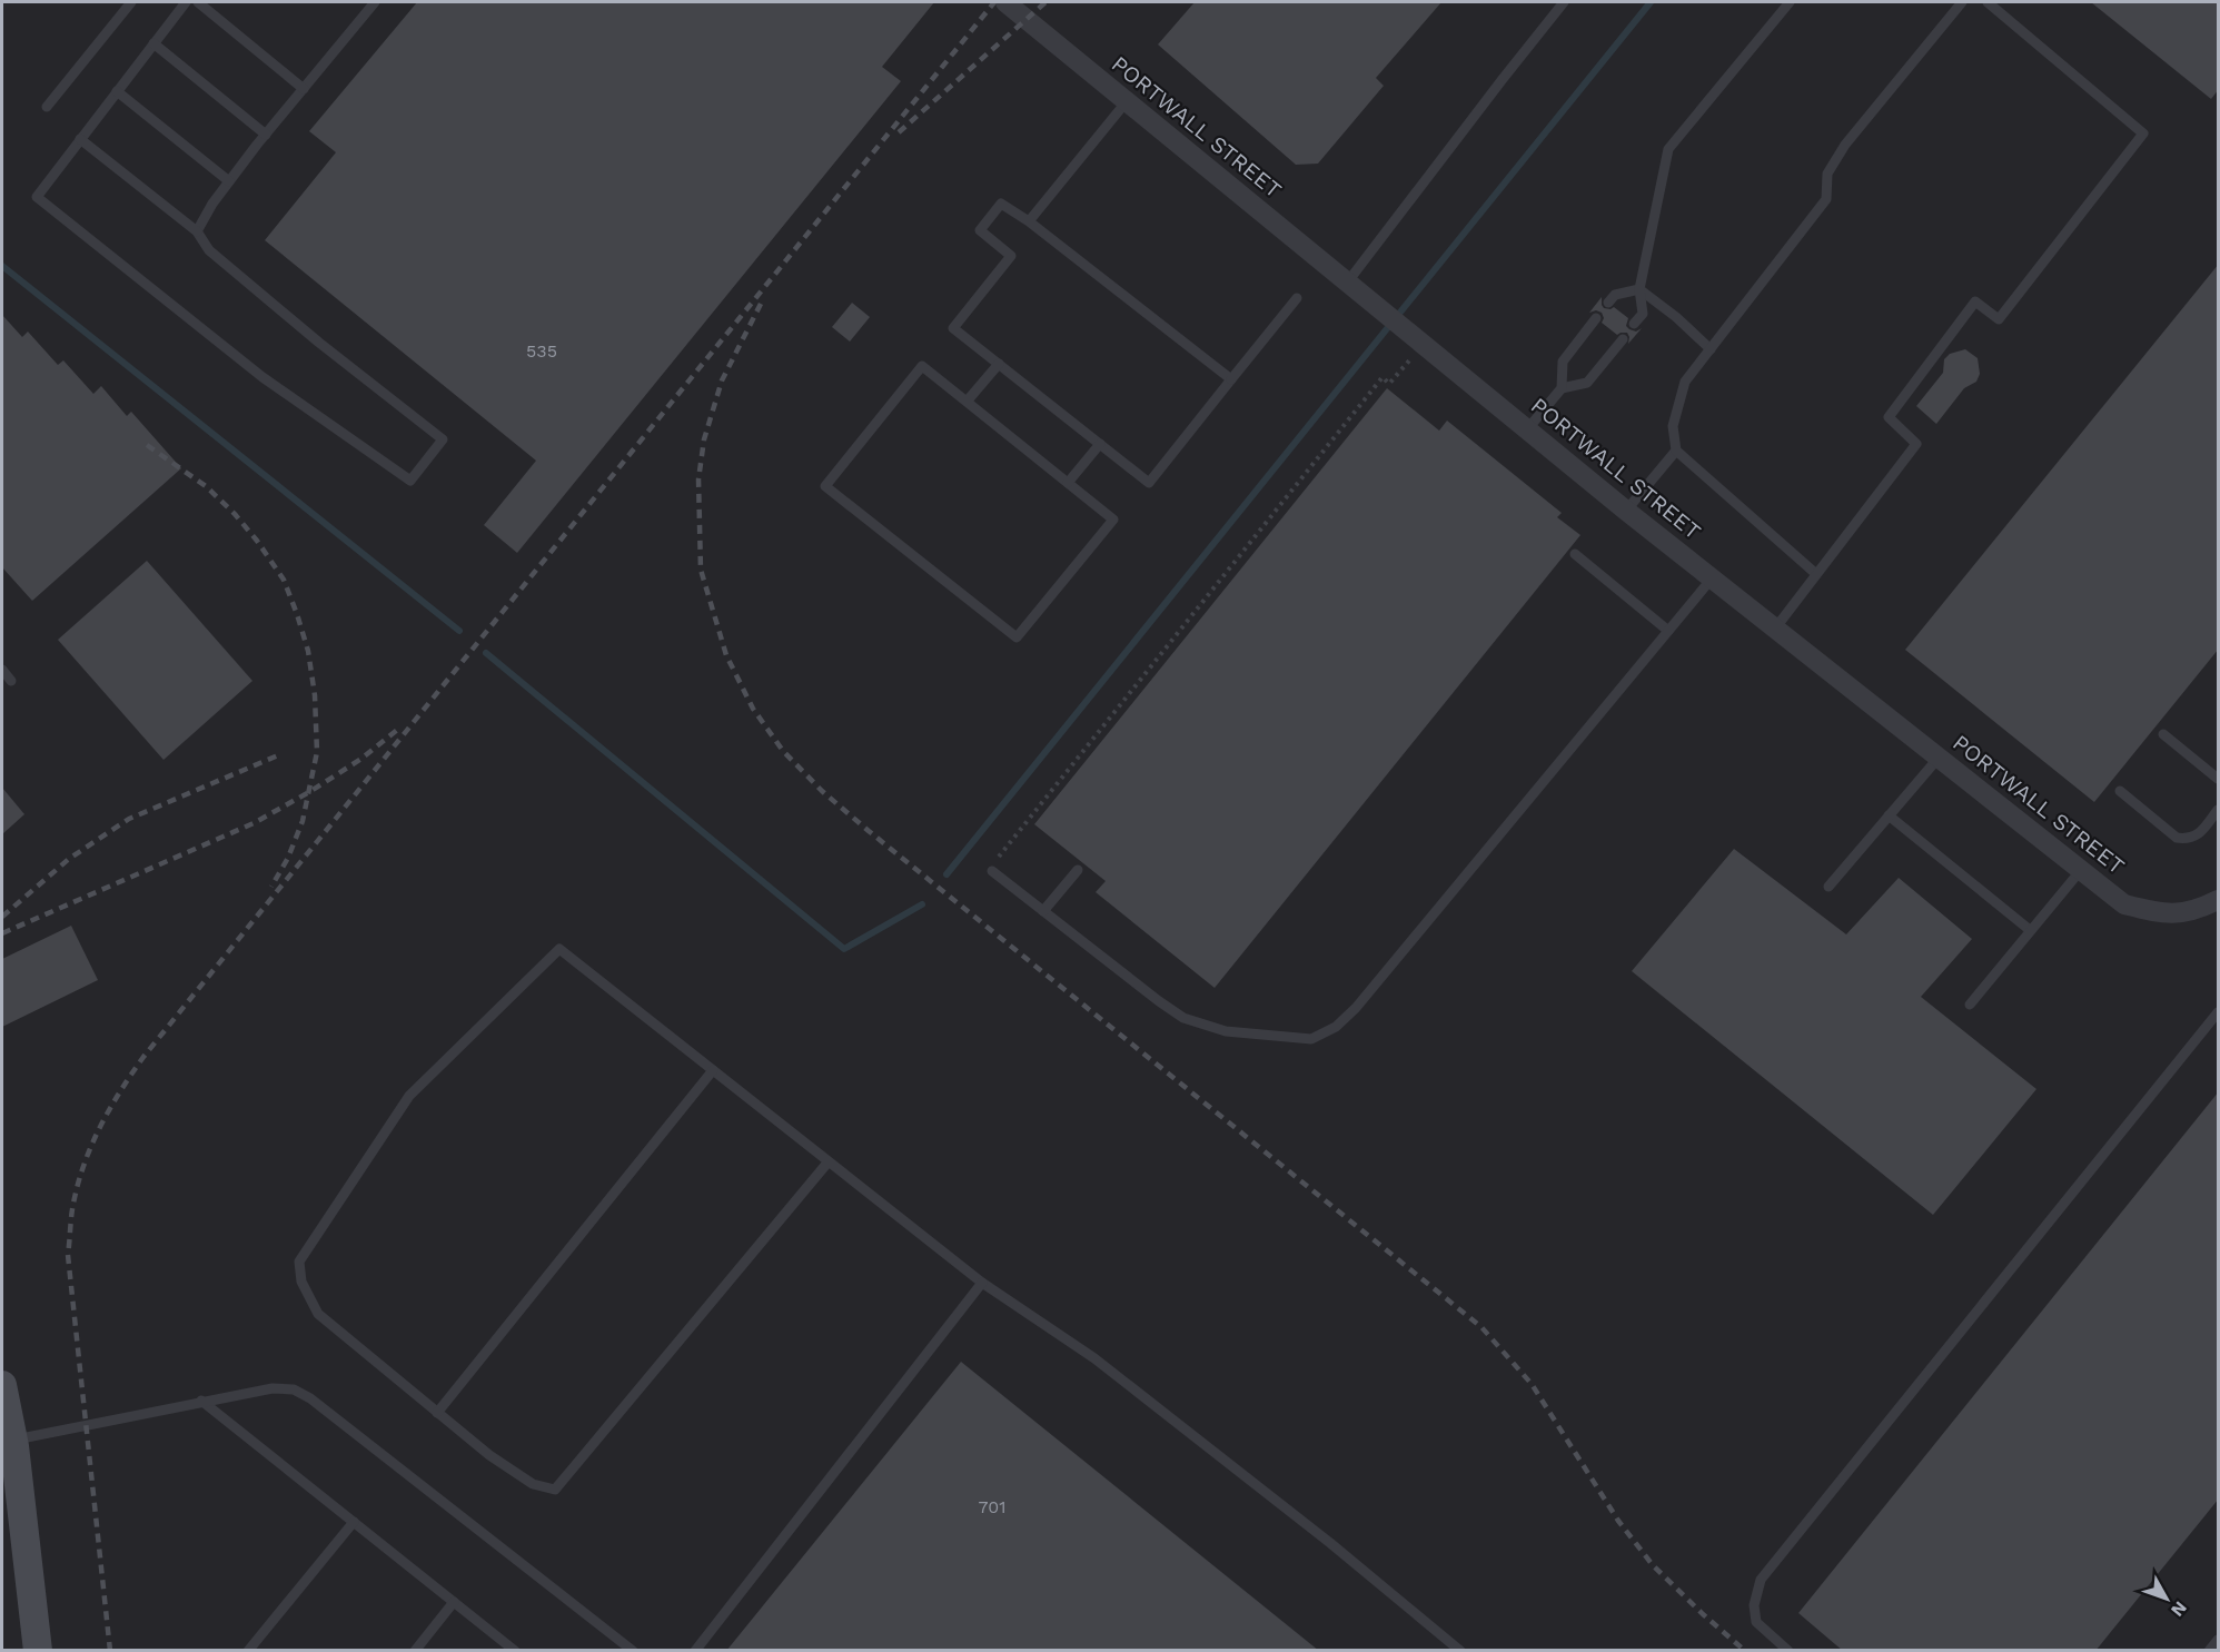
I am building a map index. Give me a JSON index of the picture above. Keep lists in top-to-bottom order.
{
  "streets": {
    "street": ["PORTWALL STREET"]
  },
  "house_numbers": ["535", "701"],
  "north": "bottom right"
}
